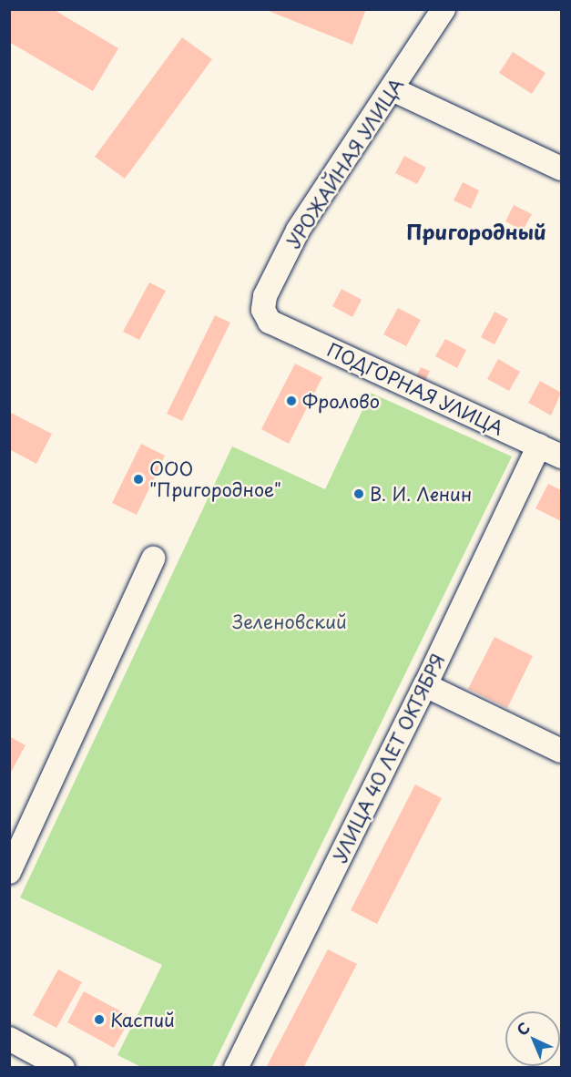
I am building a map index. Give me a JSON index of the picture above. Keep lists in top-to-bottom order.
{
  "streets": {
    "street": ["УРОЖАЙНАЯ УЛИЦА", "ПОДГОРНАЯ УЛИЦА", "УЛИЦА 40 ЛЕТ ОКТЯБРЯ"]
  },
  "crossings": [
    ["УРОЖАЙНАЯ УЛИЦА", "ПОДГОРНАЯ УЛИЦА"],
    ["ПОДГОРНАЯ УЛИЦА", "УЛИЦА 40 ЛЕТ ОКТЯБРЯ"]
  ],
  "districts": ["Пригородный"],
  "parks": ["Зеленовский"],
  "places": [
    "Фролово",
    "ООО \"Пригородное\"",
    "В. И. Ленин",
    "Каспий"
  ],
  "north": "top left"
}
